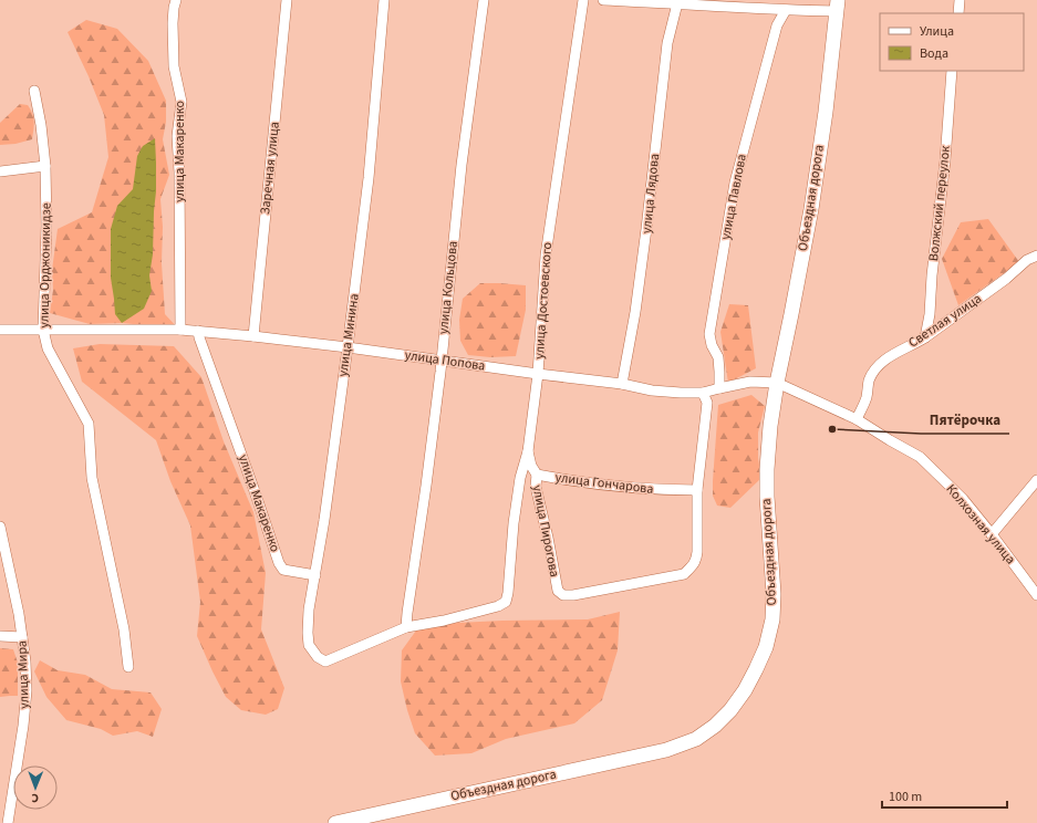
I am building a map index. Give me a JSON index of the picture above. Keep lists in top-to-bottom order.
{
  "streets": {
    "main road": ["Объездная дорога"],
    "street": [
      "улица Макаренко",
      "Заречная улица",
      "улица Лядова",
      "улица Павлова",
      "Волжский переулок",
      "улица Орджоникидзе",
      "улица Кольцова",
      "улица Достоевского",
      "Светлая улица",
      "улица Минина",
      "улица Попова",
      "улица Гончарова",
      "Колхозная улица",
      "улица Пирогова",
      "улица Мира"
    ]
  },
  "crossings": [
    ["улица Макаренко", "улица Минина"],
    ["улица Макаренко", "улица Попова"],
    ["Заречная улица", "улица Попова"],
    ["улица Лядова", "улица Попова"],
    ["улица Павлова", "улица Попова"],
    ["Объездная дорога", "улица Попова"],
    ["Объездная дорога", "Колхозная улица"],
    ["Волжский переулок", "Светлая улица"],
    ["улица Орджоникидзе", "улица Попова"],
    ["улица Кольцова", "улица Достоевского"],
    ["улица Кольцова", "улица Минина"],
    ["улица Кольцова", "улица Попова"],
    ["улица Достоевского", "улица Минина"],
    ["улица Достоевского", "улица Попова"],
    ["улица Достоевского", "улица Гончарова"],
    ["Светлая улица", "Колхозная улица"],
    ["улица Минина", "улица Попова"],
    ["улица Попова", "Колхозная улица"],
    ["улица Гончарова", "улица Пирогова"]
  ],
  "places": ["Пятёрочка"],
  "legend": ["Улица", "Вода"],
  "scale_bar": "100 m",
  "north": "bottom"
}
